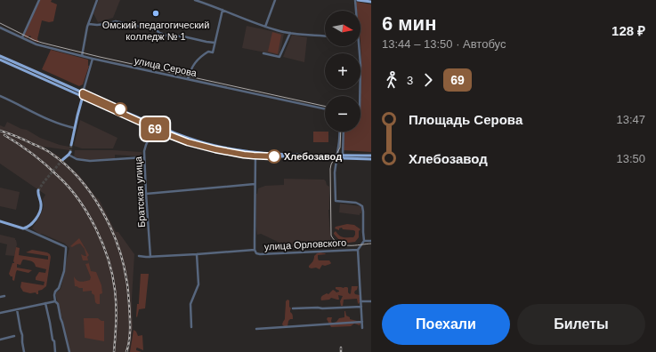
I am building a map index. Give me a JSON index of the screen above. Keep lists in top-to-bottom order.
{
  "streets": {
    "street": ["улица Серова", "Братская улица", "улица Орловского"]
  },
  "crossings": [
    ["Братская улица", "улица Орловского"]
  ],
  "places": ["Омский педагогический колледж № 1", "Хлебозавод"],
  "lines": ["bus line 69"],
  "north": "right",
  "page": {
    "on_map": "69",
    "heading": ["6 мин", "13:44 – 13:50 · Автобус", "128 ₽"],
    "map_buttons": ["+", "−"],
    "legs": ["3", "69"],
    "list": [
      {
        "name": "Площадь Серова",
        "value": "13:47"
      },
      {
        "name": "Хлебозавод",
        "value": "13:50"
      }
    ],
    "buttons": ["Поехали", "Билеты"]
  }
}
